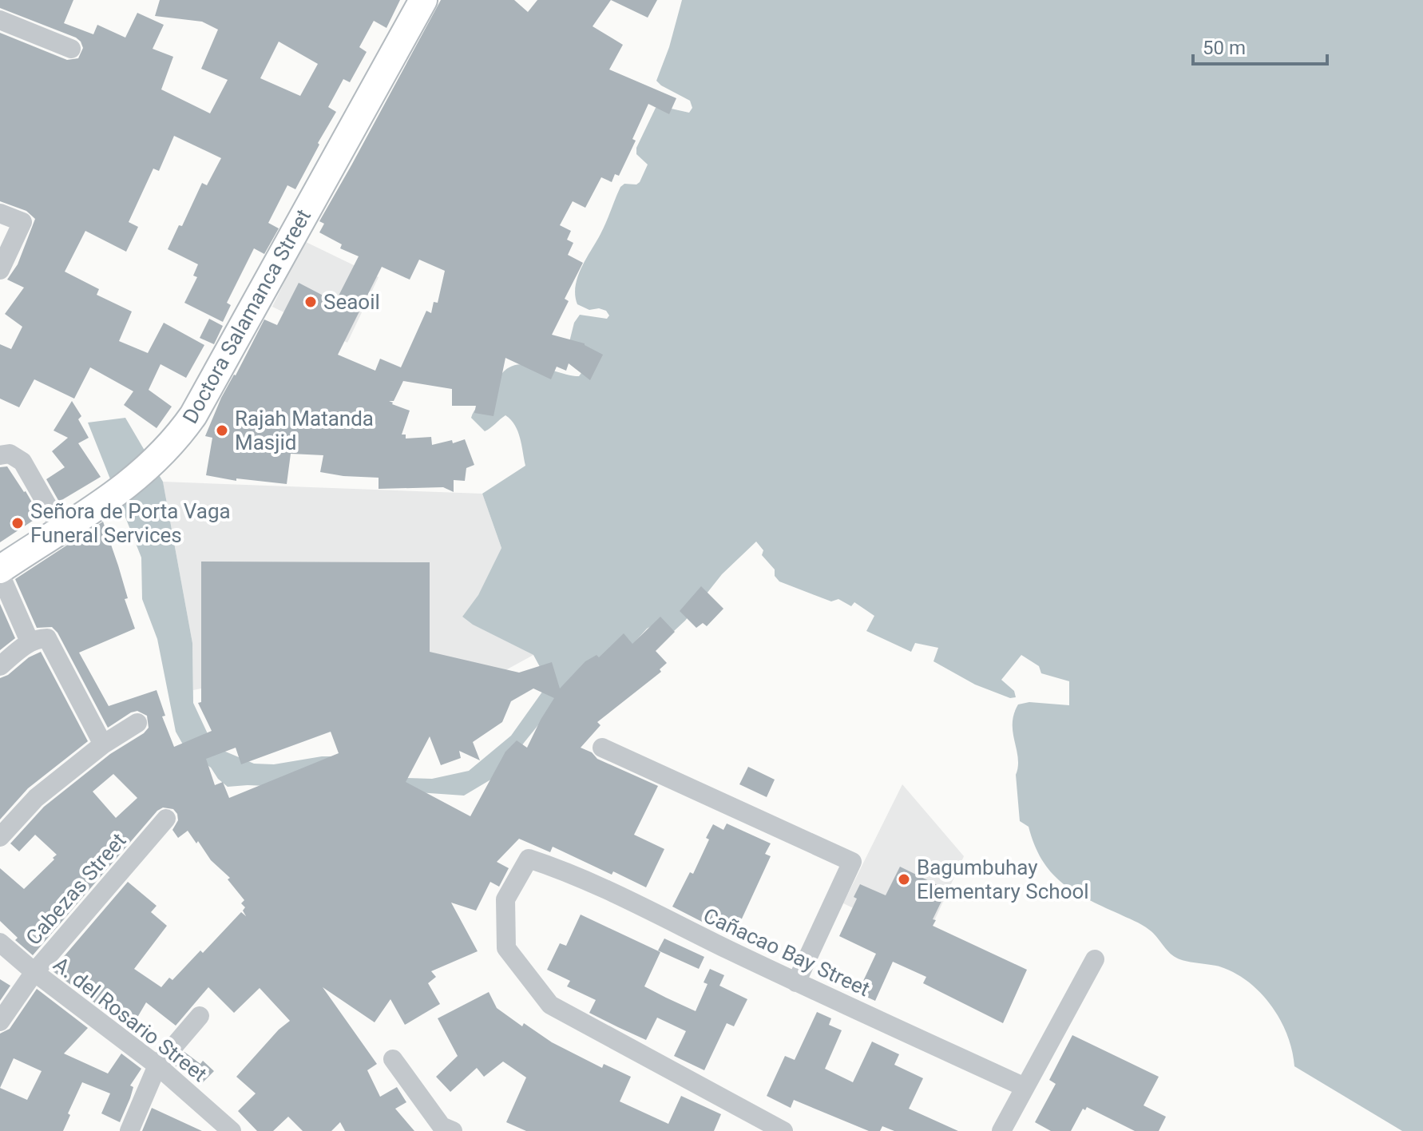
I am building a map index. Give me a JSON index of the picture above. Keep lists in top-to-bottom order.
{
  "streets": {
    "main road": ["Doctora Salamanca Street"],
    "street": ["Cabezas Street", "Cañacao Bay Street", "A. del Rosario Street"]
  },
  "crossings": [
    ["Cabezas Street", "A. del Rosario Street"]
  ],
  "places": [
    "Seaoil",
    "Rajah Matanda Masjid",
    "Señora de Porta Vaga Funeral Services",
    "Bagumbuhay Elementary School"
  ],
  "scale_bar": "50 m"
}
